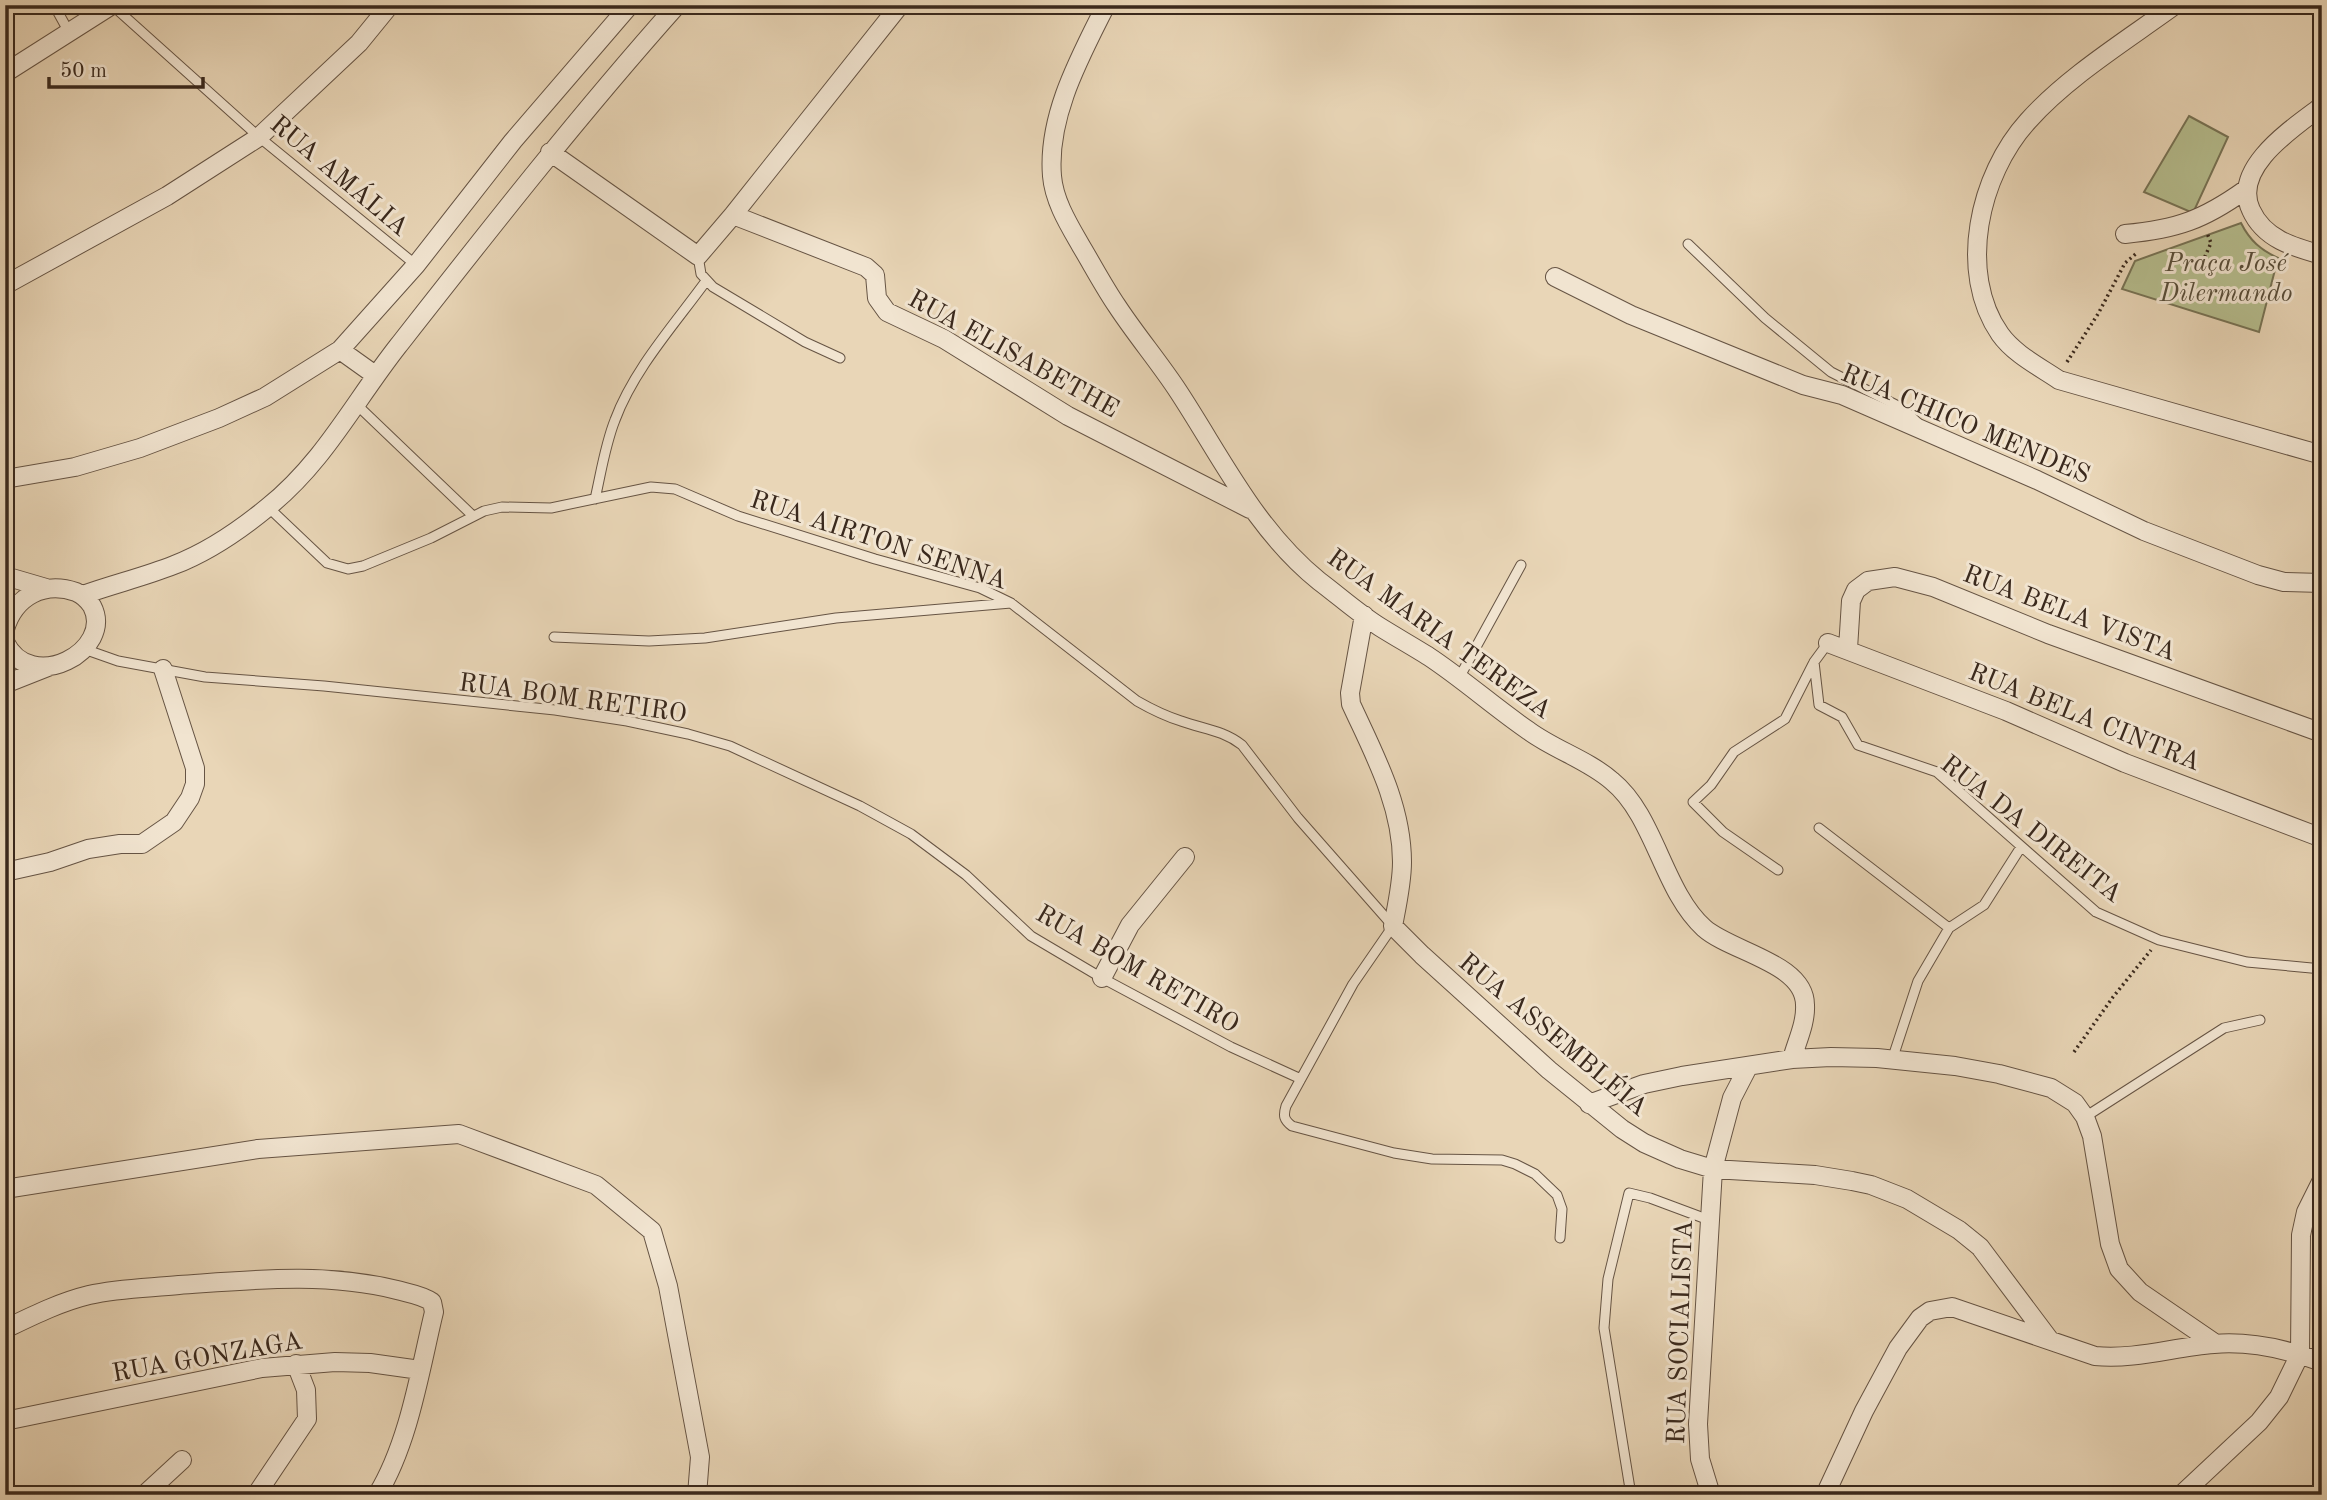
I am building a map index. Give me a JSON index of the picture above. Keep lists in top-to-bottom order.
{
  "streets": {
    "street": [
      "RUA ELISABETHE",
      "RUA CHICO MENDES",
      "RUA BELA VISTA",
      "RUA MARIA TEREZA",
      "RUA BELA CINTRA",
      "RUA ASSEMBLÉIA",
      "RUA SOCIALISTA",
      "RUA GONZAGA"
    ],
    "lane": [
      "RUA AMÁLIA",
      "RUA AIRTON SENNA",
      "RUA BOM RETIRO",
      "RUA DA DIREITA"
    ]
  },
  "crossings": [
    ["RUA ELISABETHE", "RUA MARIA TEREZA"],
    ["RUA AIRTON SENNA", "RUA ASSEMBLÉIA"],
    ["RUA BELA VISTA", "RUA BELA CINTRA"],
    ["RUA ASSEMBLÉIA", "RUA SOCIALISTA"]
  ],
  "parks": ["Praça José Dilermando"],
  "scale_bar": "50 m"
}
